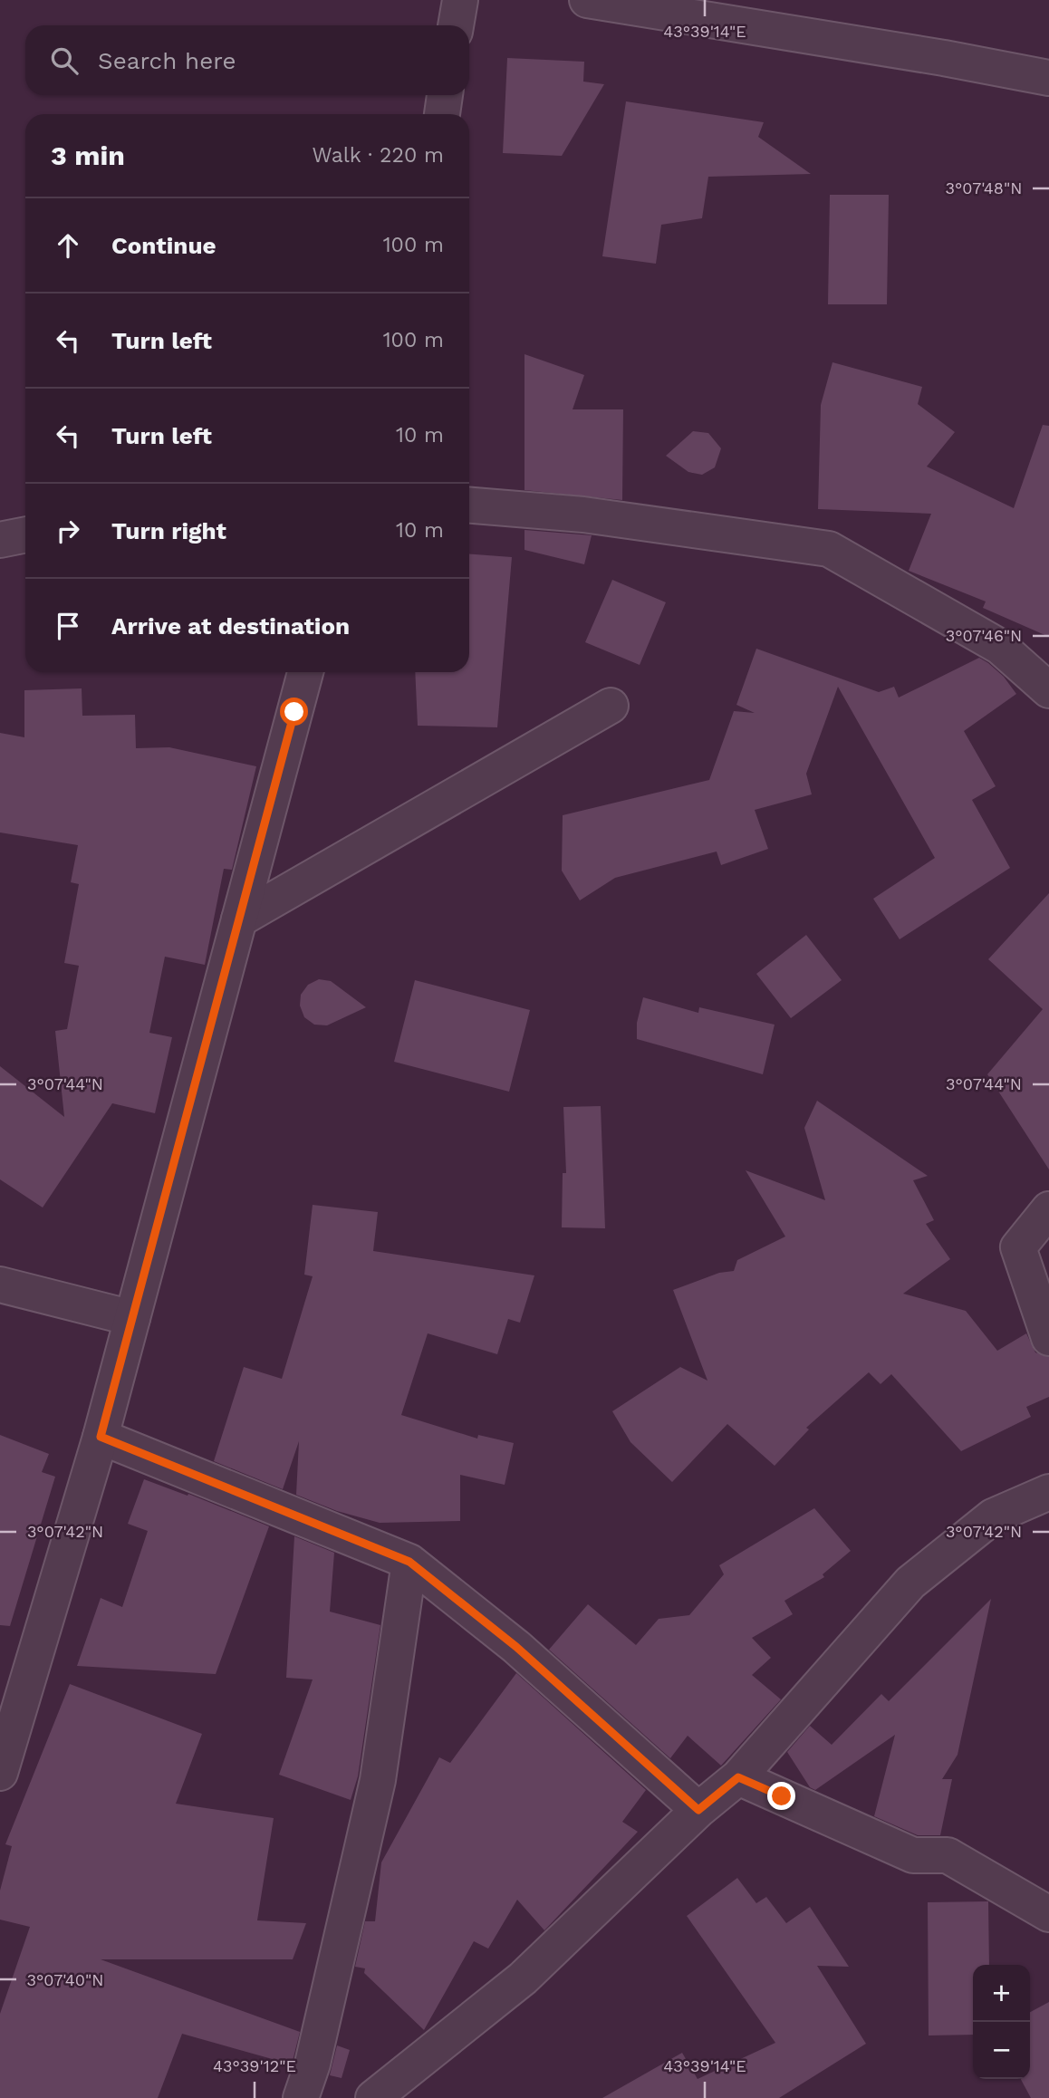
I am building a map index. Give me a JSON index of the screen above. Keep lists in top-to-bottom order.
{
  "page": {
    "search": "Search here",
    "heading": ["3 min", "Walk · 220 m"],
    "list": [
      ["Continue", "100 m"],
      ["Turn left", "100 m"],
      ["Turn left", "10 m"],
      ["Turn right", "10 m"],
      "Arrive at destination"
    ],
    "map_buttons": ["+", "−"]
  },
  "coordinates": [
    "43°39'14\"E",
    "3°07'48\"N",
    "3°07'46\"N",
    "3°07'44\"N",
    "3°07'42\"N",
    "3°07'40\"N",
    "43°39'12\"E"
  ]
}
